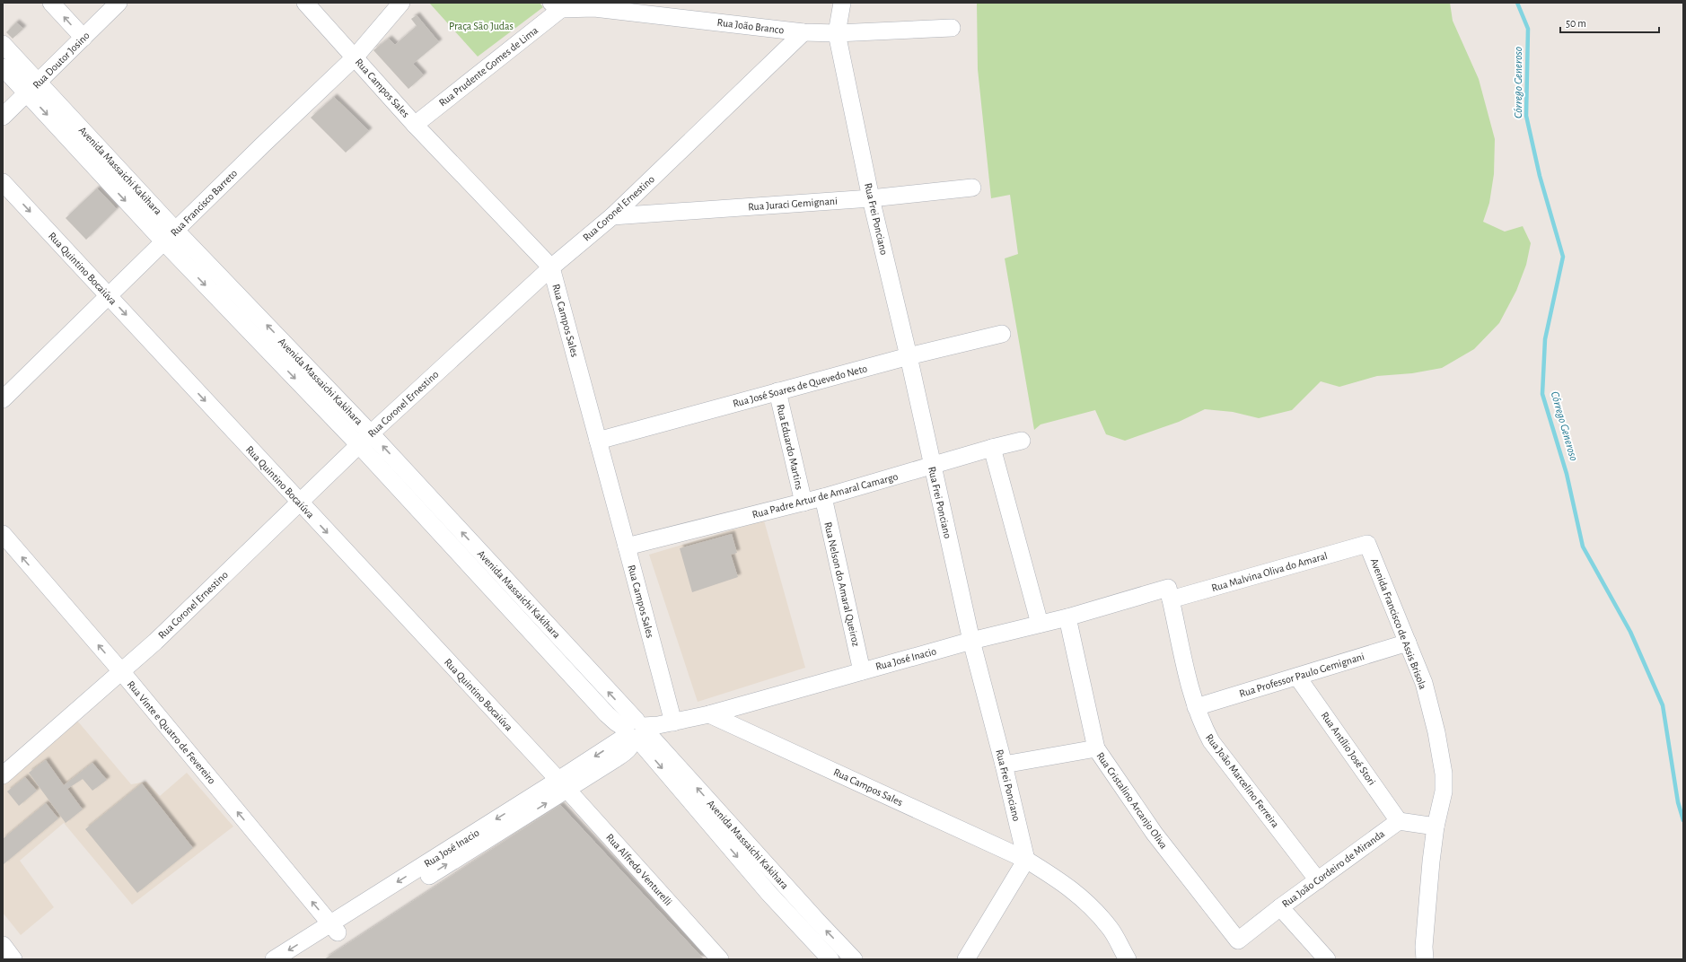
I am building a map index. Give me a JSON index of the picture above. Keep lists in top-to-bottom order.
{
  "streets": {
    "street": [
      "Rua João Branco",
      "Rua Doutor Josino",
      "Rua Prudente Gomes de Lima",
      "Rua Campos Sales",
      "Avenida Massaichi Kakihara",
      "Rua Francisco Barreto",
      "Rua Juraci Gemignani",
      "Rua Coronel Ernestino",
      "Rua Frei Ponciano",
      "Rua Quintino Bocaiúva",
      "Rua José Soares de Quevedo Neto",
      "Rua Eduardo Martins",
      "Rua Padre Artur de Amaral Camargo",
      "Rua Malvina Oliva do Amaral",
      "Rua Nelson do Amaral Queiroz",
      "Avenida Francisco de Assis Brisola",
      "Rua José Inacio",
      "Rua Professor Paulo Gemignani",
      "Rua Vinte e Quatro de Fevereiro",
      "Rua Antílio José Stori",
      "Rua João Marcelino Ferreira",
      "Rua Cristalino Arcanjo Oliva",
      "Rua João Cordeiro de Miranda",
      "Rua Alfredo Venturelli"
    ]
  },
  "crossings": [
    ["Rua João Branco", "Rua Prudente Gomes de Lima"],
    ["Rua João Branco", "Rua Coronel Ernestino"],
    ["Rua João Branco", "Rua Frei Ponciano"],
    ["Rua Doutor Josino", "Avenida Massaichi Kakihara"],
    ["Rua Prudente Gomes de Lima", "Rua Campos Sales"],
    ["Rua Campos Sales", "Rua Francisco Barreto"],
    ["Rua Campos Sales", "Rua Coronel Ernestino"],
    ["Rua Campos Sales", "Rua Frei Ponciano"],
    ["Rua Campos Sales", "Rua José Soares de Quevedo Neto"],
    ["Rua Campos Sales", "Rua Padre Artur de Amaral Camargo"],
    ["Rua Campos Sales", "Rua José Inacio"],
    ["Avenida Massaichi Kakihara", "Rua Francisco Barreto"],
    ["Avenida Massaichi Kakihara", "Rua Coronel Ernestino"],
    ["Avenida Massaichi Kakihara", "Rua José Inacio"],
    ["Rua Francisco Barreto", "Rua Quintino Bocaiúva"],
    ["Rua Juraci Gemignani", "Rua Coronel Ernestino"],
    ["Rua Juraci Gemignani", "Rua Frei Ponciano"],
    ["Rua Coronel Ernestino", "Rua Quintino Bocaiúva"],
    ["Rua Coronel Ernestino", "Rua Vinte e Quatro de Fevereiro"],
    ["Rua Frei Ponciano", "Rua José Soares de Quevedo Neto"],
    ["Rua Frei Ponciano", "Rua Padre Artur de Amaral Camargo"],
    ["Rua Frei Ponciano", "Rua José Inacio"],
    ["Rua Quintino Bocaiúva", "Rua José Inacio"],
    ["Rua Quintino Bocaiúva", "Rua Alfredo Venturelli"],
    ["Rua José Soares de Quevedo Neto", "Rua Eduardo Martins"],
    ["Rua Eduardo Martins", "Rua Padre Artur de Amaral Camargo"],
    ["Rua Padre Artur de Amaral Camargo", "Rua Nelson do Amaral Queiroz"],
    ["Rua Malvina Oliva do Amaral", "Avenida Francisco de Assis Brisola"],
    ["Rua Malvina Oliva do Amaral", "Rua José Inacio"],
    ["Rua Malvina Oliva do Amaral", "Rua João Marcelino Ferreira"],
    ["Rua Nelson do Amaral Queiroz", "Rua José Inacio"],
    ["Avenida Francisco de Assis Brisola", "Rua Professor Paulo Gemignani"],
    ["Rua José Inacio", "Rua Vinte e Quatro de Fevereiro"],
    ["Rua José Inacio", "Rua João Marcelino Ferreira"],
    ["Rua José Inacio", "Rua Cristalino Arcanjo Oliva"],
    ["Rua José Inacio", "Rua Alfredo Venturelli"],
    ["Rua Professor Paulo Gemignani", "Rua Antílio José Stori"],
    ["Rua Professor Paulo Gemignani", "Rua João Marcelino Ferreira"],
    ["Rua Antílio José Stori", "Rua João Cordeiro de Miranda"],
    ["Rua João Marcelino Ferreira", "Rua João Cordeiro de Miranda"],
    ["Rua Cristalino Arcanjo Oliva", "Rua João Cordeiro de Miranda"]
  ],
  "one_way": ["Rua Quintino Bocaiúva", "Rua Vinte e Quatro de Fevereiro"],
  "water": ["Córrego Generoso"],
  "parks": ["Praça São Judas"],
  "scale_bar": "50 m"
}
